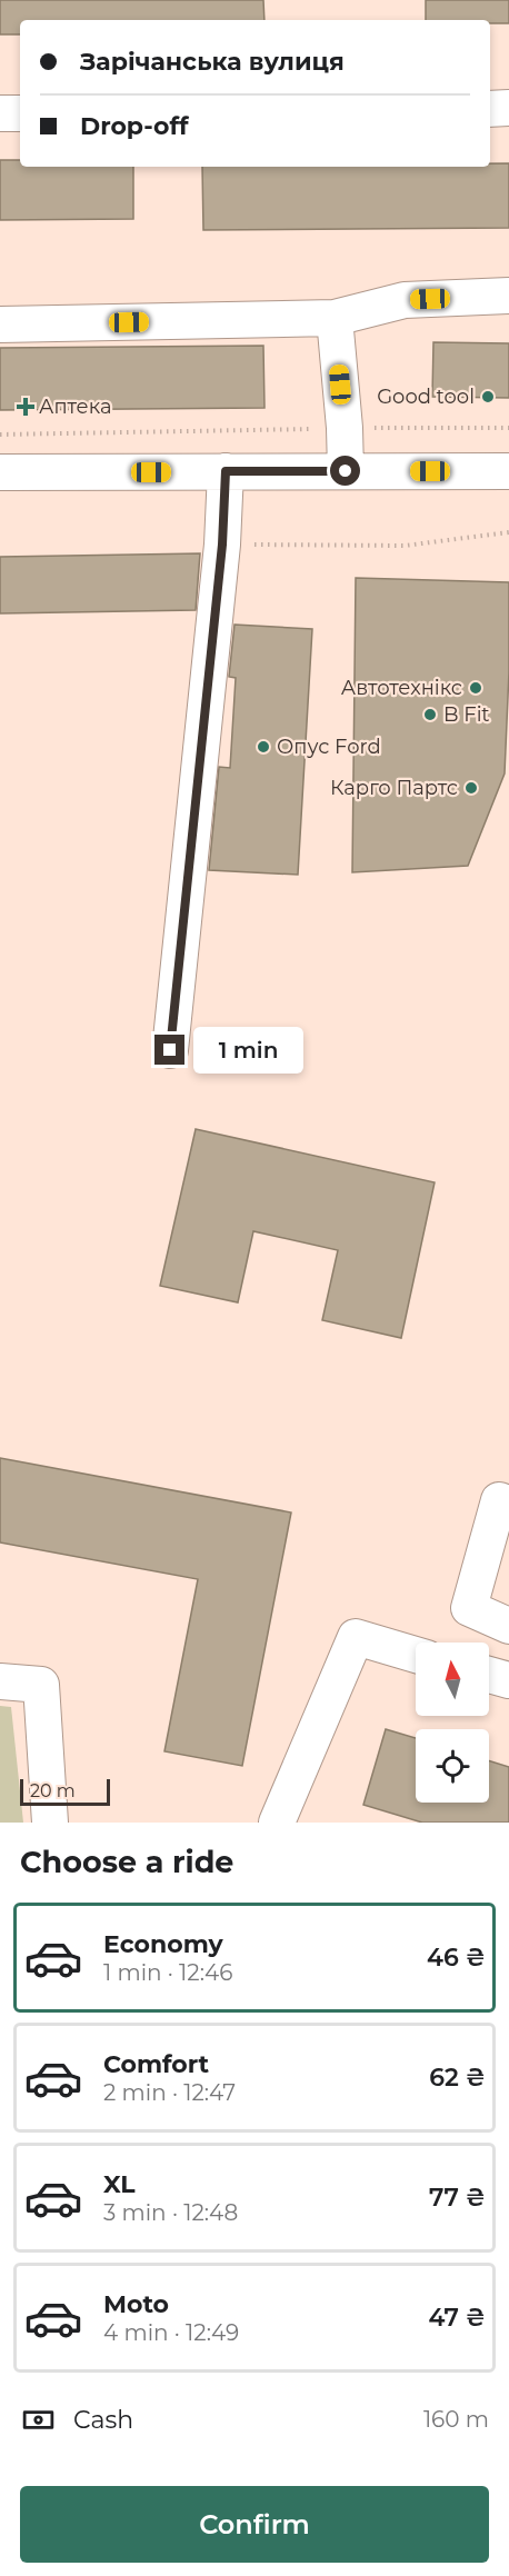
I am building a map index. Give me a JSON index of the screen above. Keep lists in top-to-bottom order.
{
  "places": {
    "other": [
      "Good tool",
      "Автотехнікс",
      "B Fit",
      "Опус Ford",
      "Карго Партс"
    ],
    "health": ["Аптека"]
  },
  "scale_bar": "20 m",
  "north": "top",
  "page": {
    "banner": ["Зарічанська вулиця", "Drop-off"],
    "bubble": "1 min",
    "scale": "20 m",
    "heading": "Choose a ride",
    "list": [
      {
        "name": "Economy",
        "note": "1 min · 12:46",
        "value": "46 ₴"
      },
      {
        "name": "Comfort",
        "note": "2 min · 12:47",
        "value": "62 ₴"
      },
      {
        "name": "XL",
        "note": "3 min · 12:48",
        "value": "77 ₴"
      },
      {
        "name": "Moto",
        "note": "4 min · 12:49",
        "value": "47 ₴"
      }
    ],
    "pay": ["Cash", "160 m"],
    "buttons": "Confirm"
  }
}
